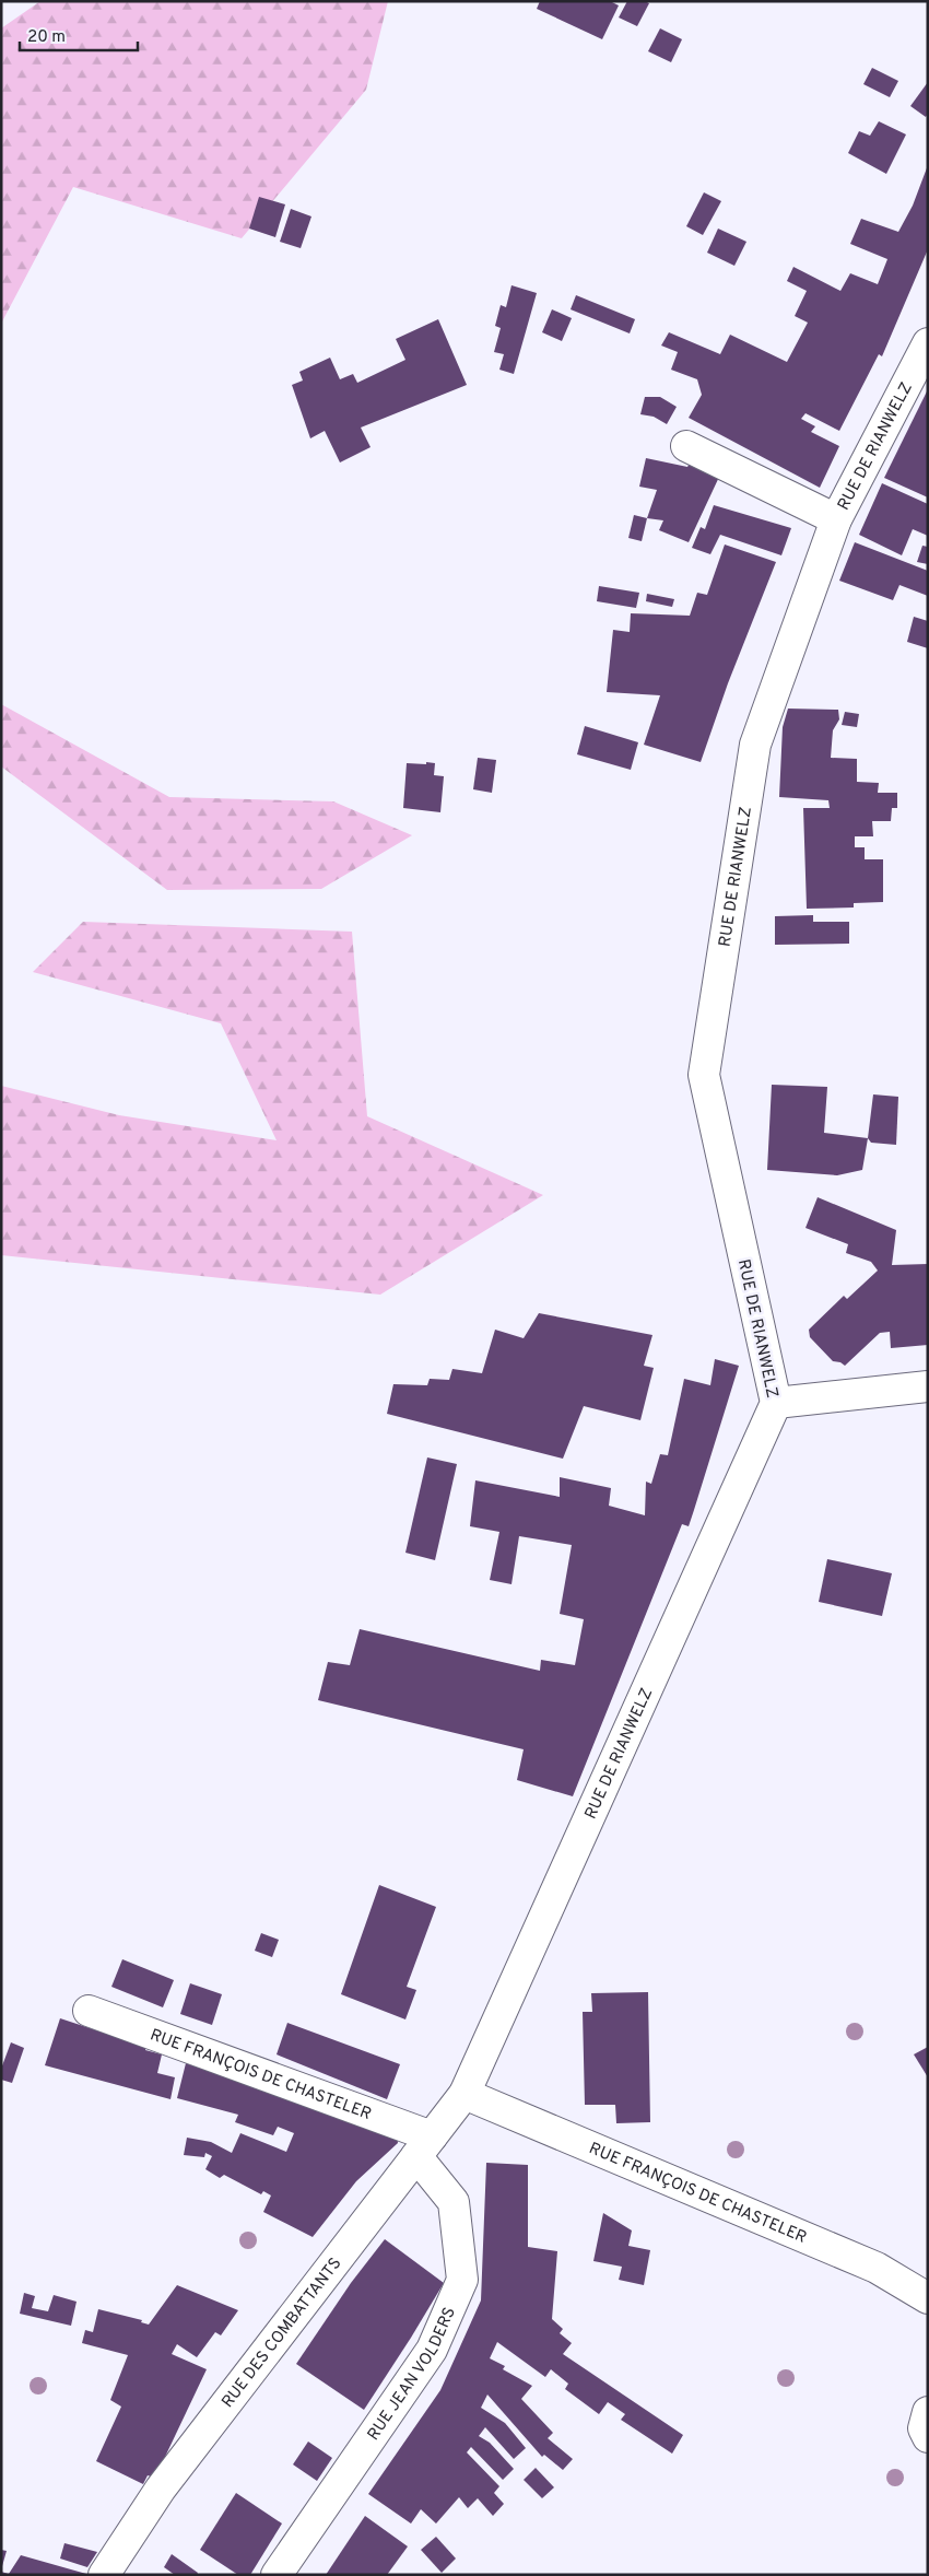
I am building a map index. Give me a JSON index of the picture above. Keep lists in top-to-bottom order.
{
  "streets": {
    "street": [
      "RUE DE RIANWELZ",
      "RUE FRANÇOIS DE CHASTELER",
      "RUE DES COMBATTANTS",
      "RUE JEAN VOLDERS"
    ]
  },
  "crossings": [
    ["RUE DE RIANWELZ", "RUE FRANÇOIS DE CHASTELER"],
    ["RUE DE RIANWELZ", "RUE DES COMBATTANTS"],
    ["RUE FRANÇOIS DE CHASTELER", "RUE DES COMBATTANTS"],
    ["RUE FRANÇOIS DE CHASTELER", "RUE JEAN VOLDERS"],
    ["RUE DES COMBATTANTS", "RUE JEAN VOLDERS"]
  ],
  "scale_bar": "20 m"
}
